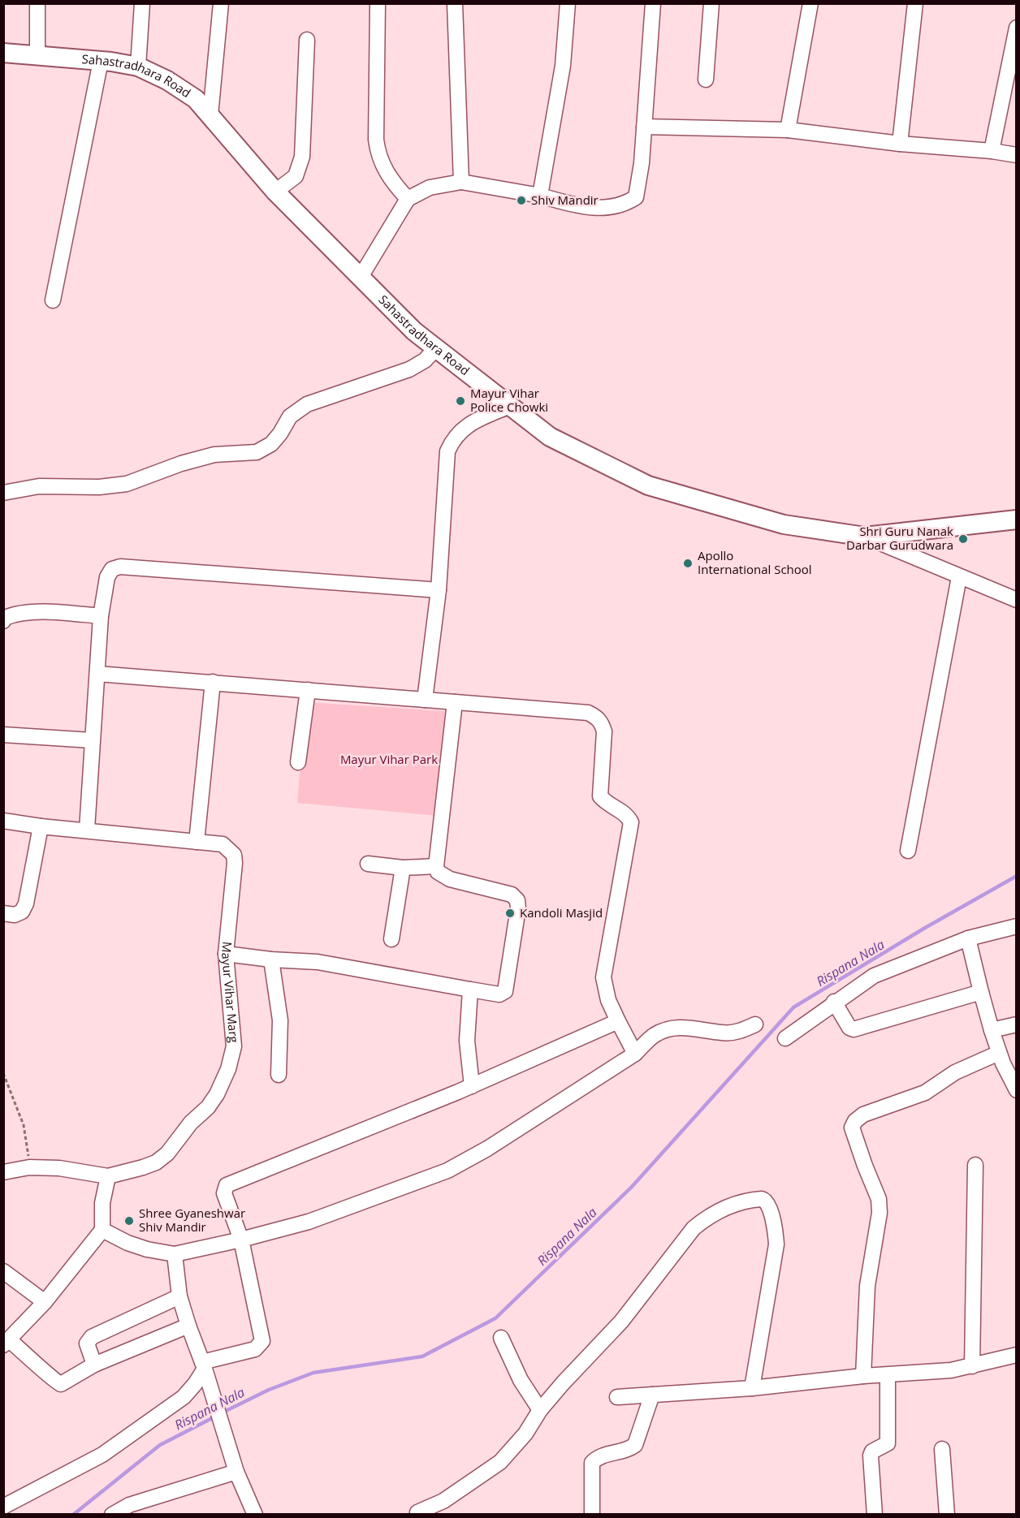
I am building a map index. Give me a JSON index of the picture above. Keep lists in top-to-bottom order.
{
  "streets": {
    "main road": ["Sahastradhara Road"],
    "street": ["Mayur Vihar Marg"]
  },
  "water": ["Rispana Nala"],
  "parks": ["Mayur Vihar Park"],
  "places": [
    "Shiv Mandir",
    "Mayur Vihar Police Chowki",
    "Shri Guru Nanak Darbar Gurudwara",
    "Apollo International School",
    "Kandoli Masjid",
    "Shree Gyaneshwar Shiv Mandir"
  ]
}
